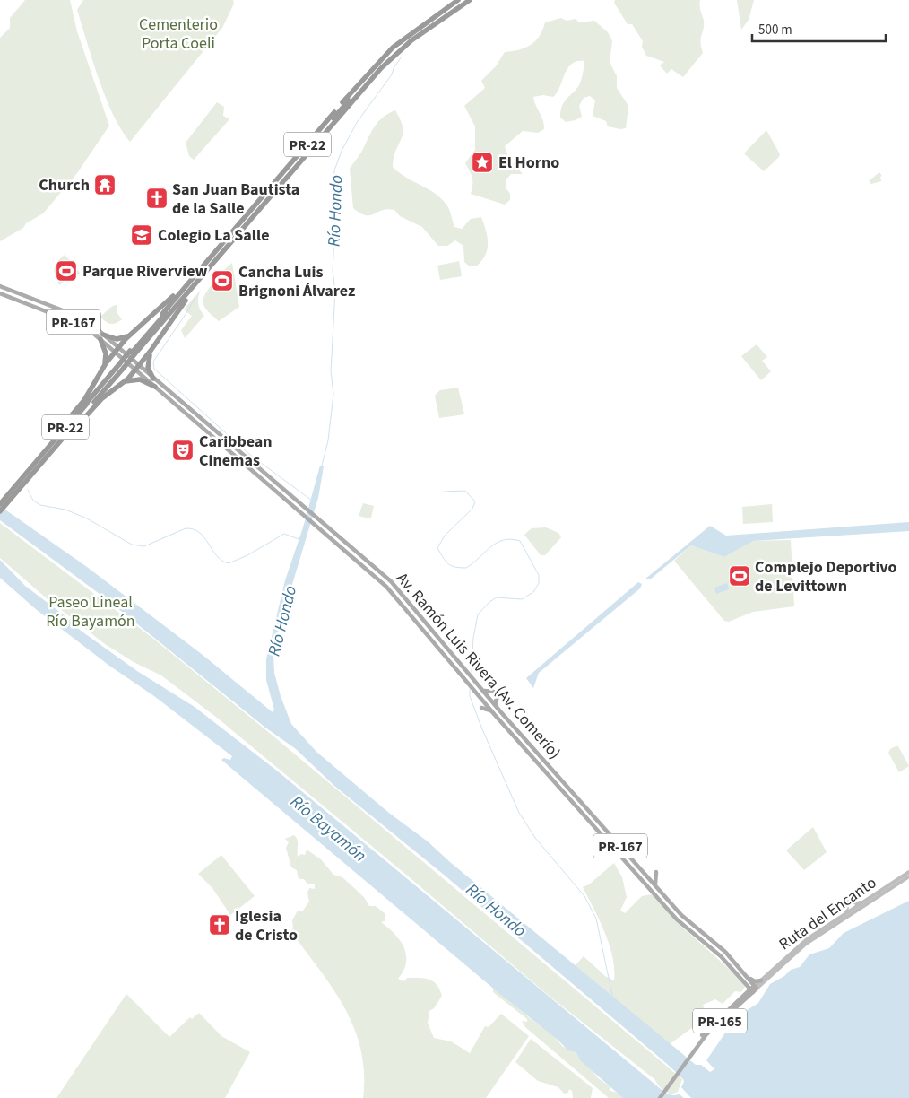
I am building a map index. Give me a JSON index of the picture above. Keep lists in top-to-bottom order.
{
  "streets": {
    "highway": ["PR-22"],
    "main road": [
      "PR-167",
      "Av. Ramón Luis Rivera (Av. Comerío)",
      "Ruta del Encanto",
      "PR-165"
    ]
  },
  "crossings": [
    ["Av. Ramón Luis Rivera (Av. Comerío)", "Ruta del Encanto"]
  ],
  "water": ["Río Hondo", "Río Bayamón"],
  "parks": ["Cementerio Porta Coeli", "Paseo Lineal Río Bayamón"],
  "places": {
    "place": ["El Horno"],
    "temple": ["Church"],
    "church": ["San Juan Bautista de la Salle", "Iglesia de Cristo"],
    "school or university": ["Colegio La Salle"],
    "sports": ["Parque Riverview", "Cancha Luis Brignoni Álvarez", "Complejo Deportivo de Levittown"],
    "theatre": ["Caribbean Cinemas"]
  },
  "scale_bar": "500 m"
}
